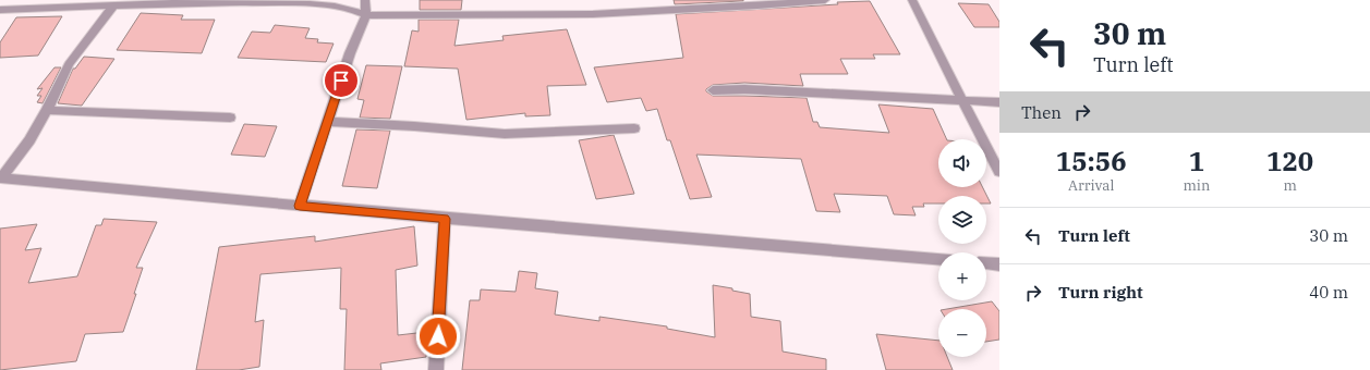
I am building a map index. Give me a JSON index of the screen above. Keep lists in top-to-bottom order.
{
  "page": {
    "turn": ["30 m", "Turn left"],
    "then": "Then",
    "eta": [
      "15:56",
      "Arrival",
      "1",
      "min",
      "120",
      "m"
    ],
    "map_buttons": ["+", "−"],
    "list": [
      {
        "name": "Turn left",
        "value": "30 m"
      },
      {
        "name": "Turn right",
        "value": "40 m"
      }
    ]
  }
}
